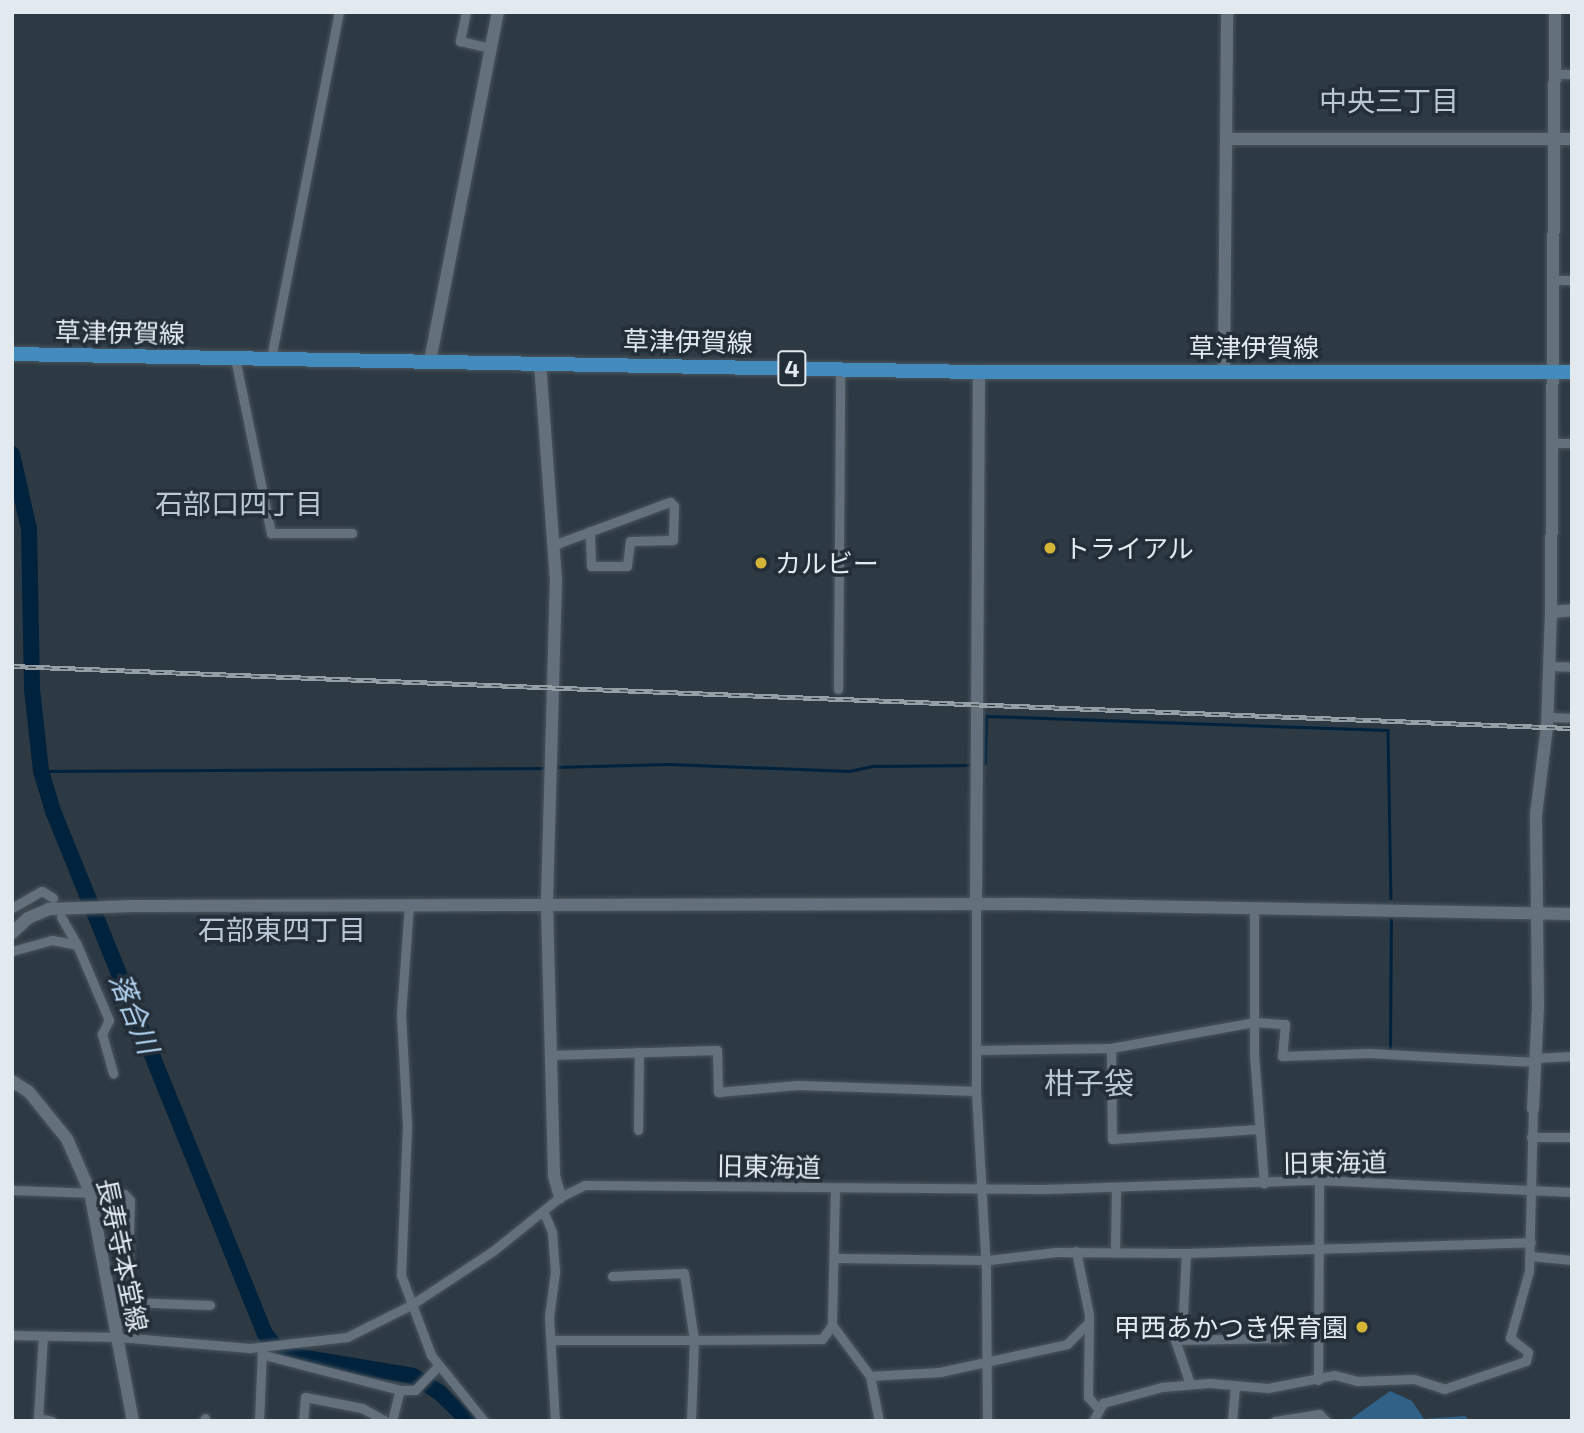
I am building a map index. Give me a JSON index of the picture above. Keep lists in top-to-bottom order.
{
  "streets": {
    "main road": ["草津伊賀線", "4"],
    "street": ["旧東海道", "長寿寺本堂線"]
  },
  "crossings": [
    ["旧東海道", "長寿寺本堂線"]
  ],
  "districts": [
    "中央三丁目",
    "石部口四丁目",
    "石部東四丁目",
    "柑子袋"
  ],
  "water": ["落合川"],
  "places": ["トライアル", "カルビー", "甲西あかつき保育園"]
}
